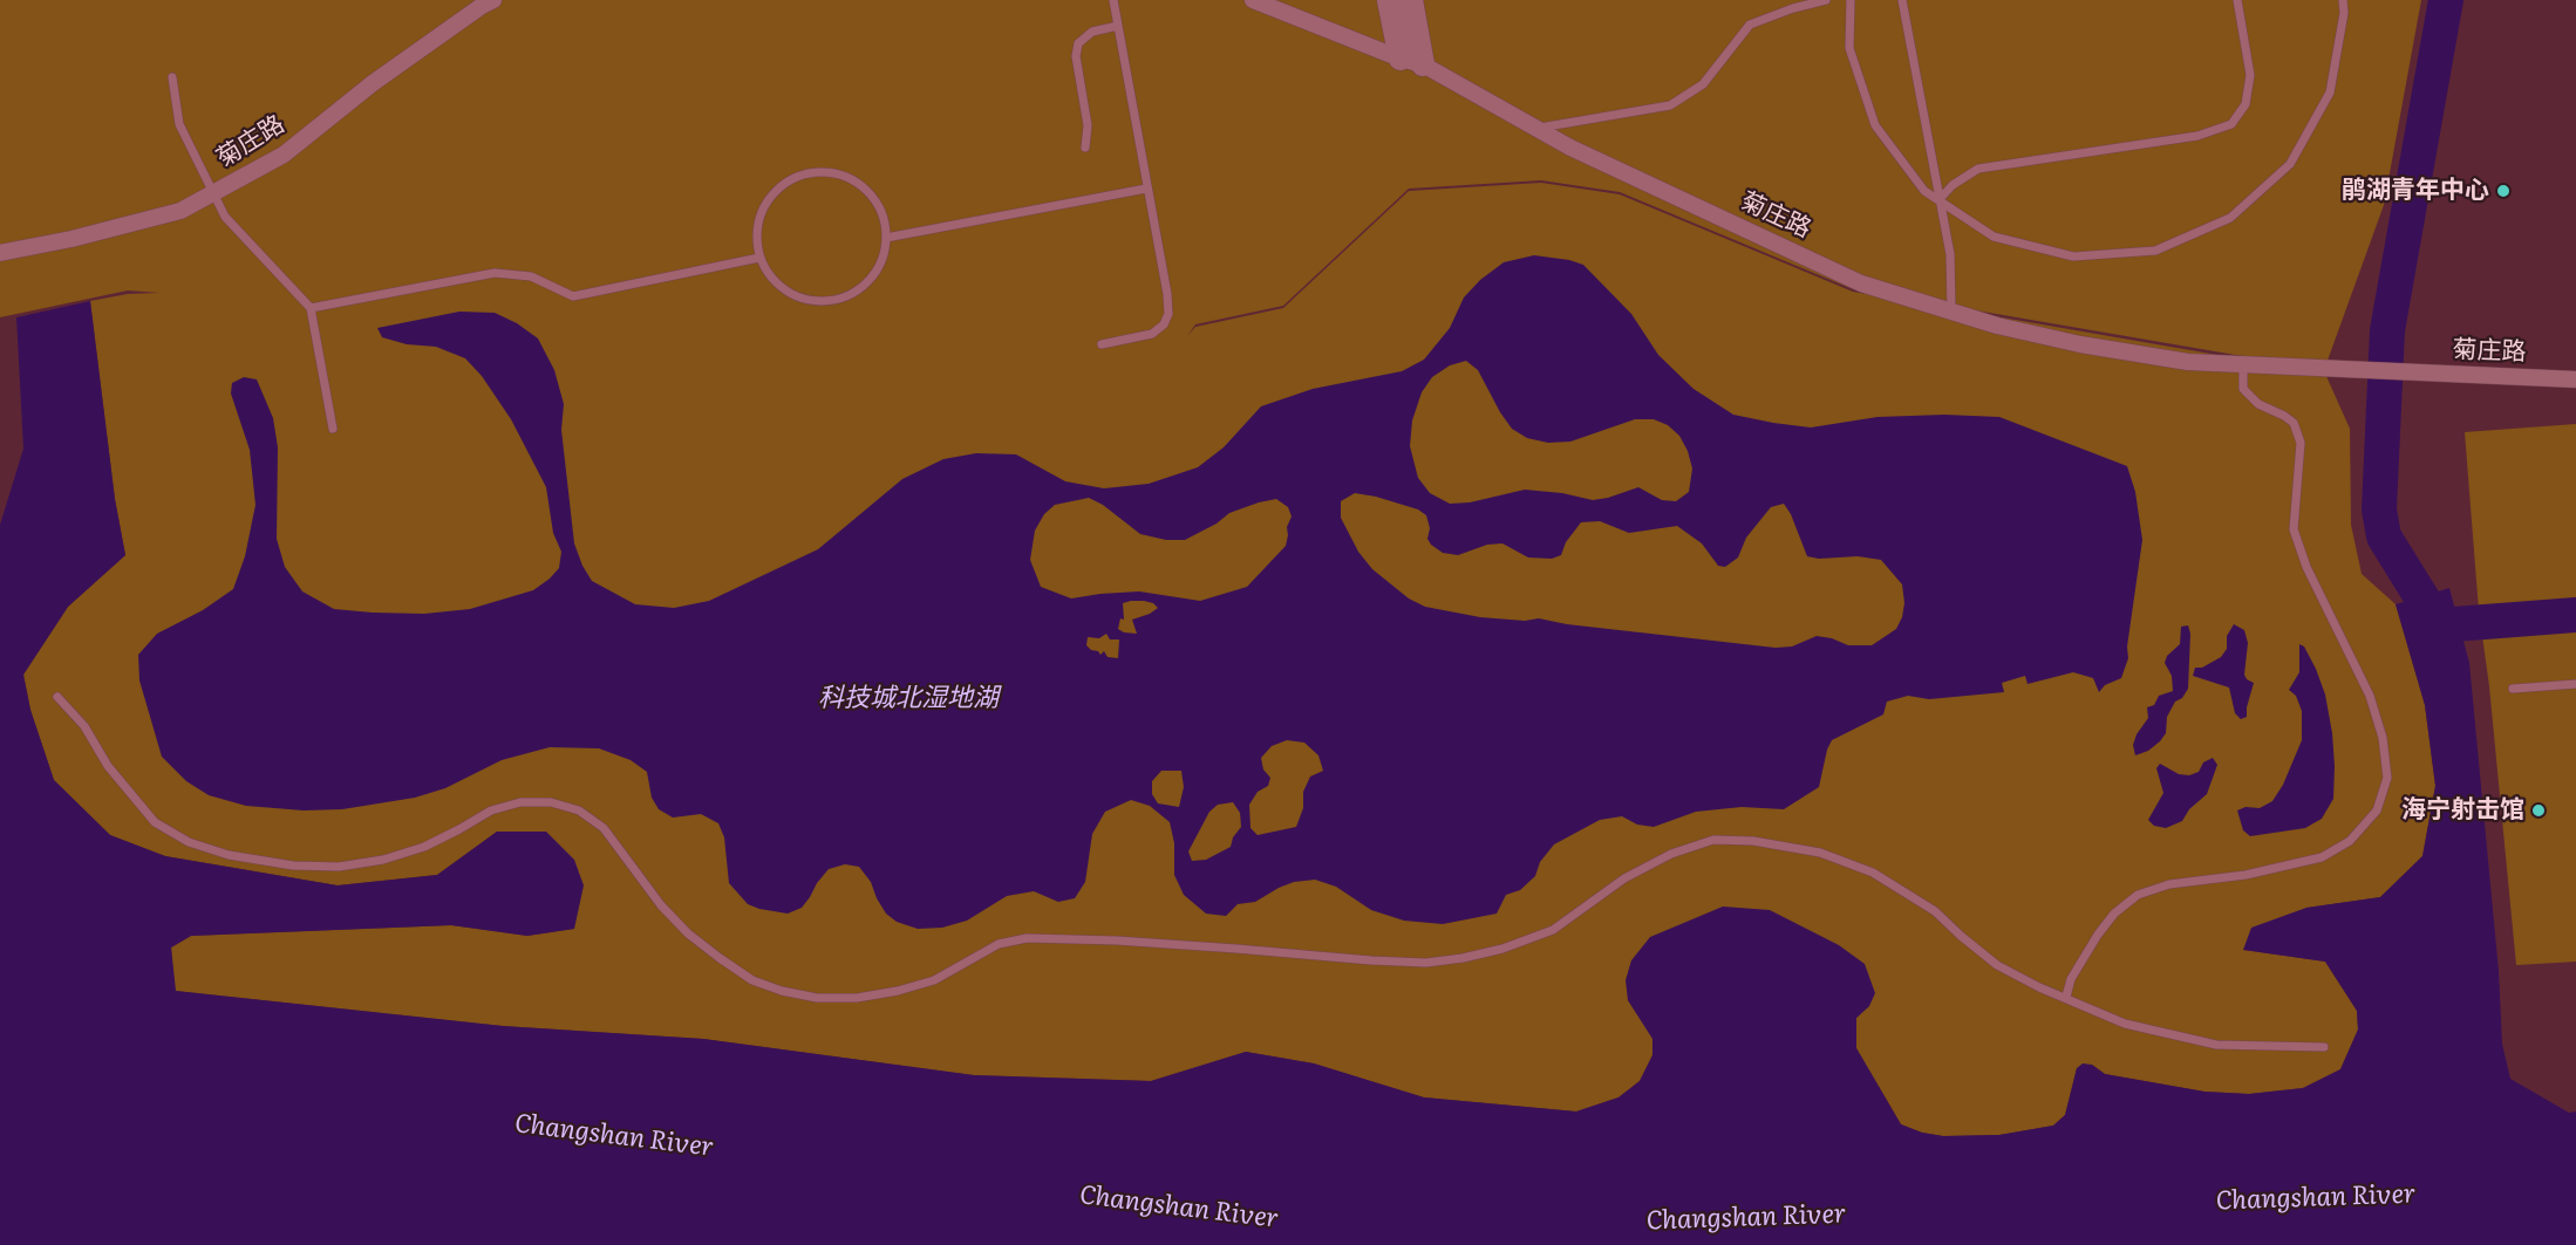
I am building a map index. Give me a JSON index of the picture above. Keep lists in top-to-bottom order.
{
  "streets": {
    "street": ["菊庄路"]
  },
  "water": ["科技城北湿地湖", "Changshan River"],
  "places": ["鹃湖青年中心", "海宁射击馆"]
}
